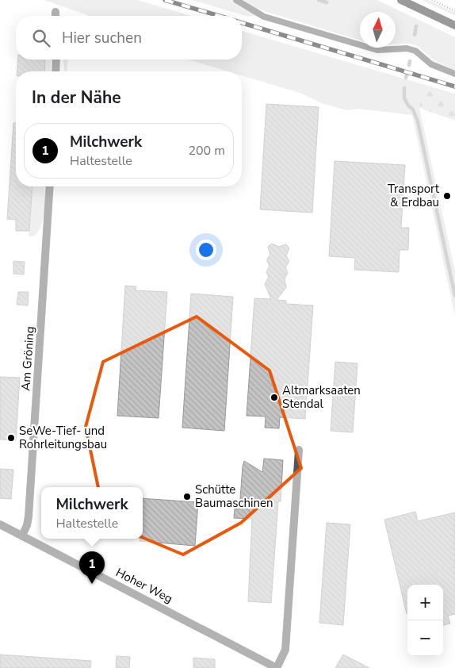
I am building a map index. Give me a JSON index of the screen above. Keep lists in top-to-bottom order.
{
  "streets": {
    "street": ["Am Gröning", "Hoher Weg"]
  },
  "crossings": [
    ["Am Gröning", "Hoher Weg"]
  ],
  "places": [
    "Transport & Erdbau",
    "Altmarksaaten Stendal",
    "SeWe-Tief- und Rohrleitungsbau",
    "Schütte Baumaschinen"
  ],
  "north": "top",
  "page": {
    "search": "Hier suchen",
    "heading": "In der Nähe",
    "list": [
      {
        "mark": "1",
        "name": "Milchwerk",
        "note": "Haltestelle",
        "value": "200 m"
      }
    ],
    "popup": ["Milchwerk", "Haltestelle"],
    "pins": "1",
    "map_buttons": ["+", "−"]
  }
}
